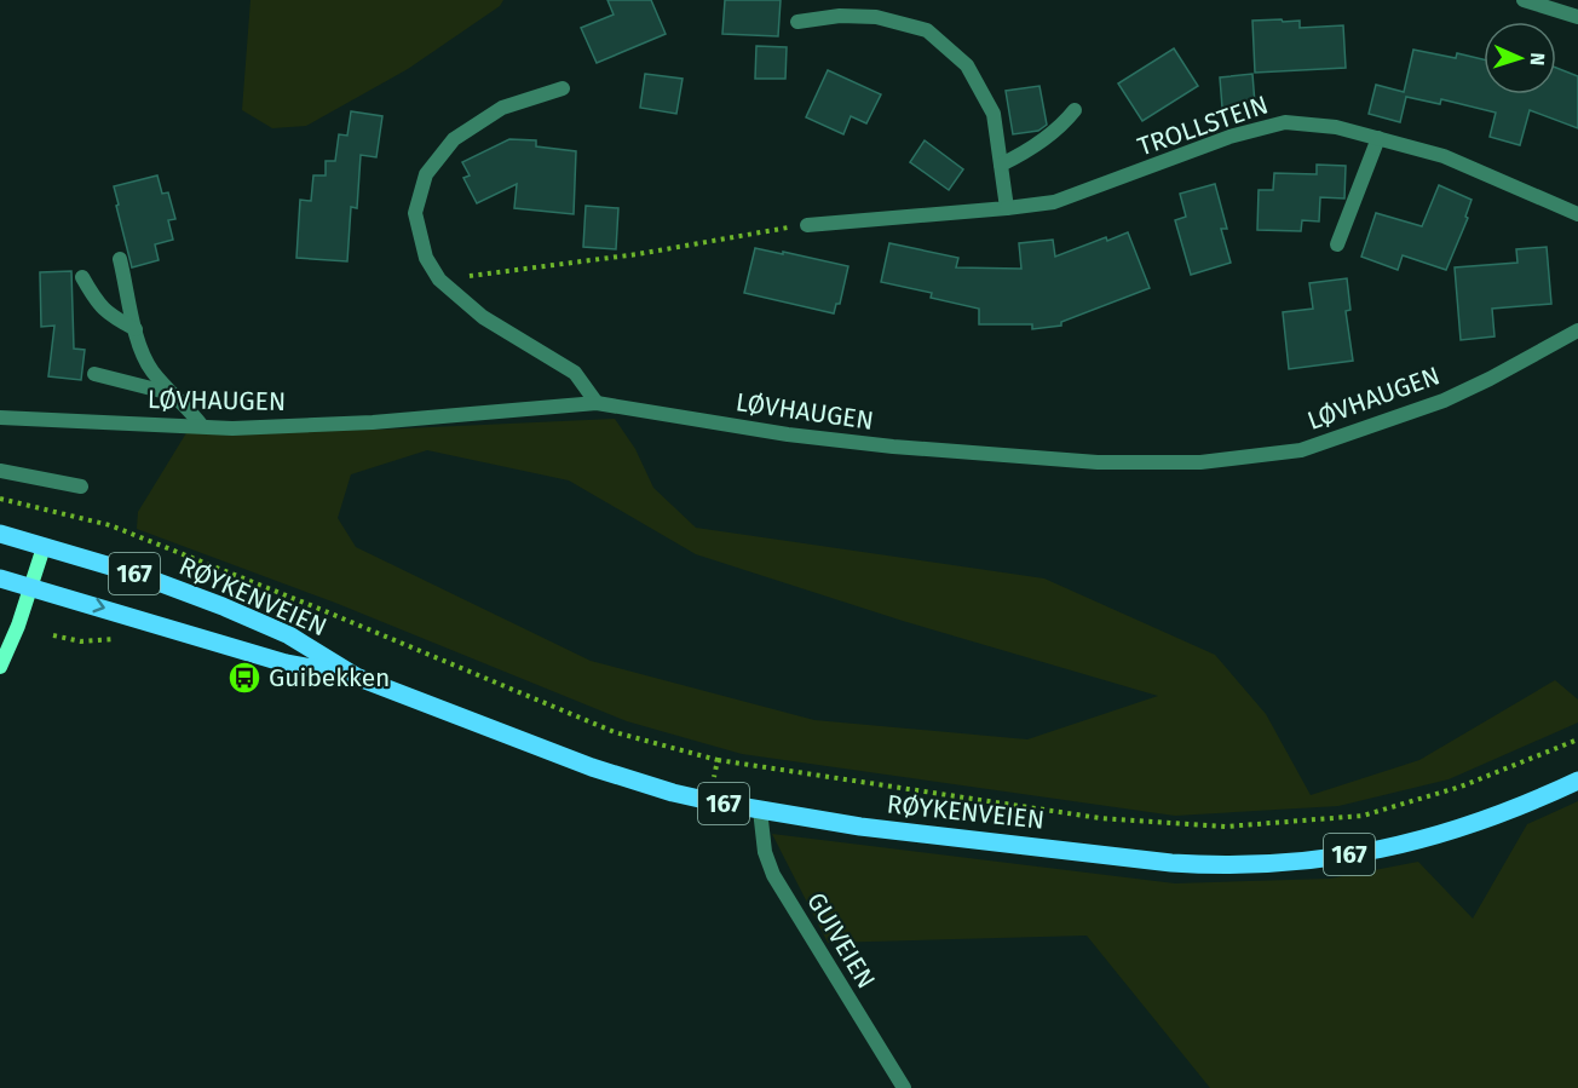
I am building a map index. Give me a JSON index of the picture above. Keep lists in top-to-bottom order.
{
  "streets": {
    "main road": ["167", "RØYKENVEIEN"],
    "street": ["TROLLSTEIN", "LØVHAUGEN", "GUIVEIEN"]
  },
  "crossings": [
    ["RØYKENVEIEN", "GUIVEIEN"]
  ],
  "places": {
    "bus stop": ["Guibekken"]
  },
  "north": "right"
}
